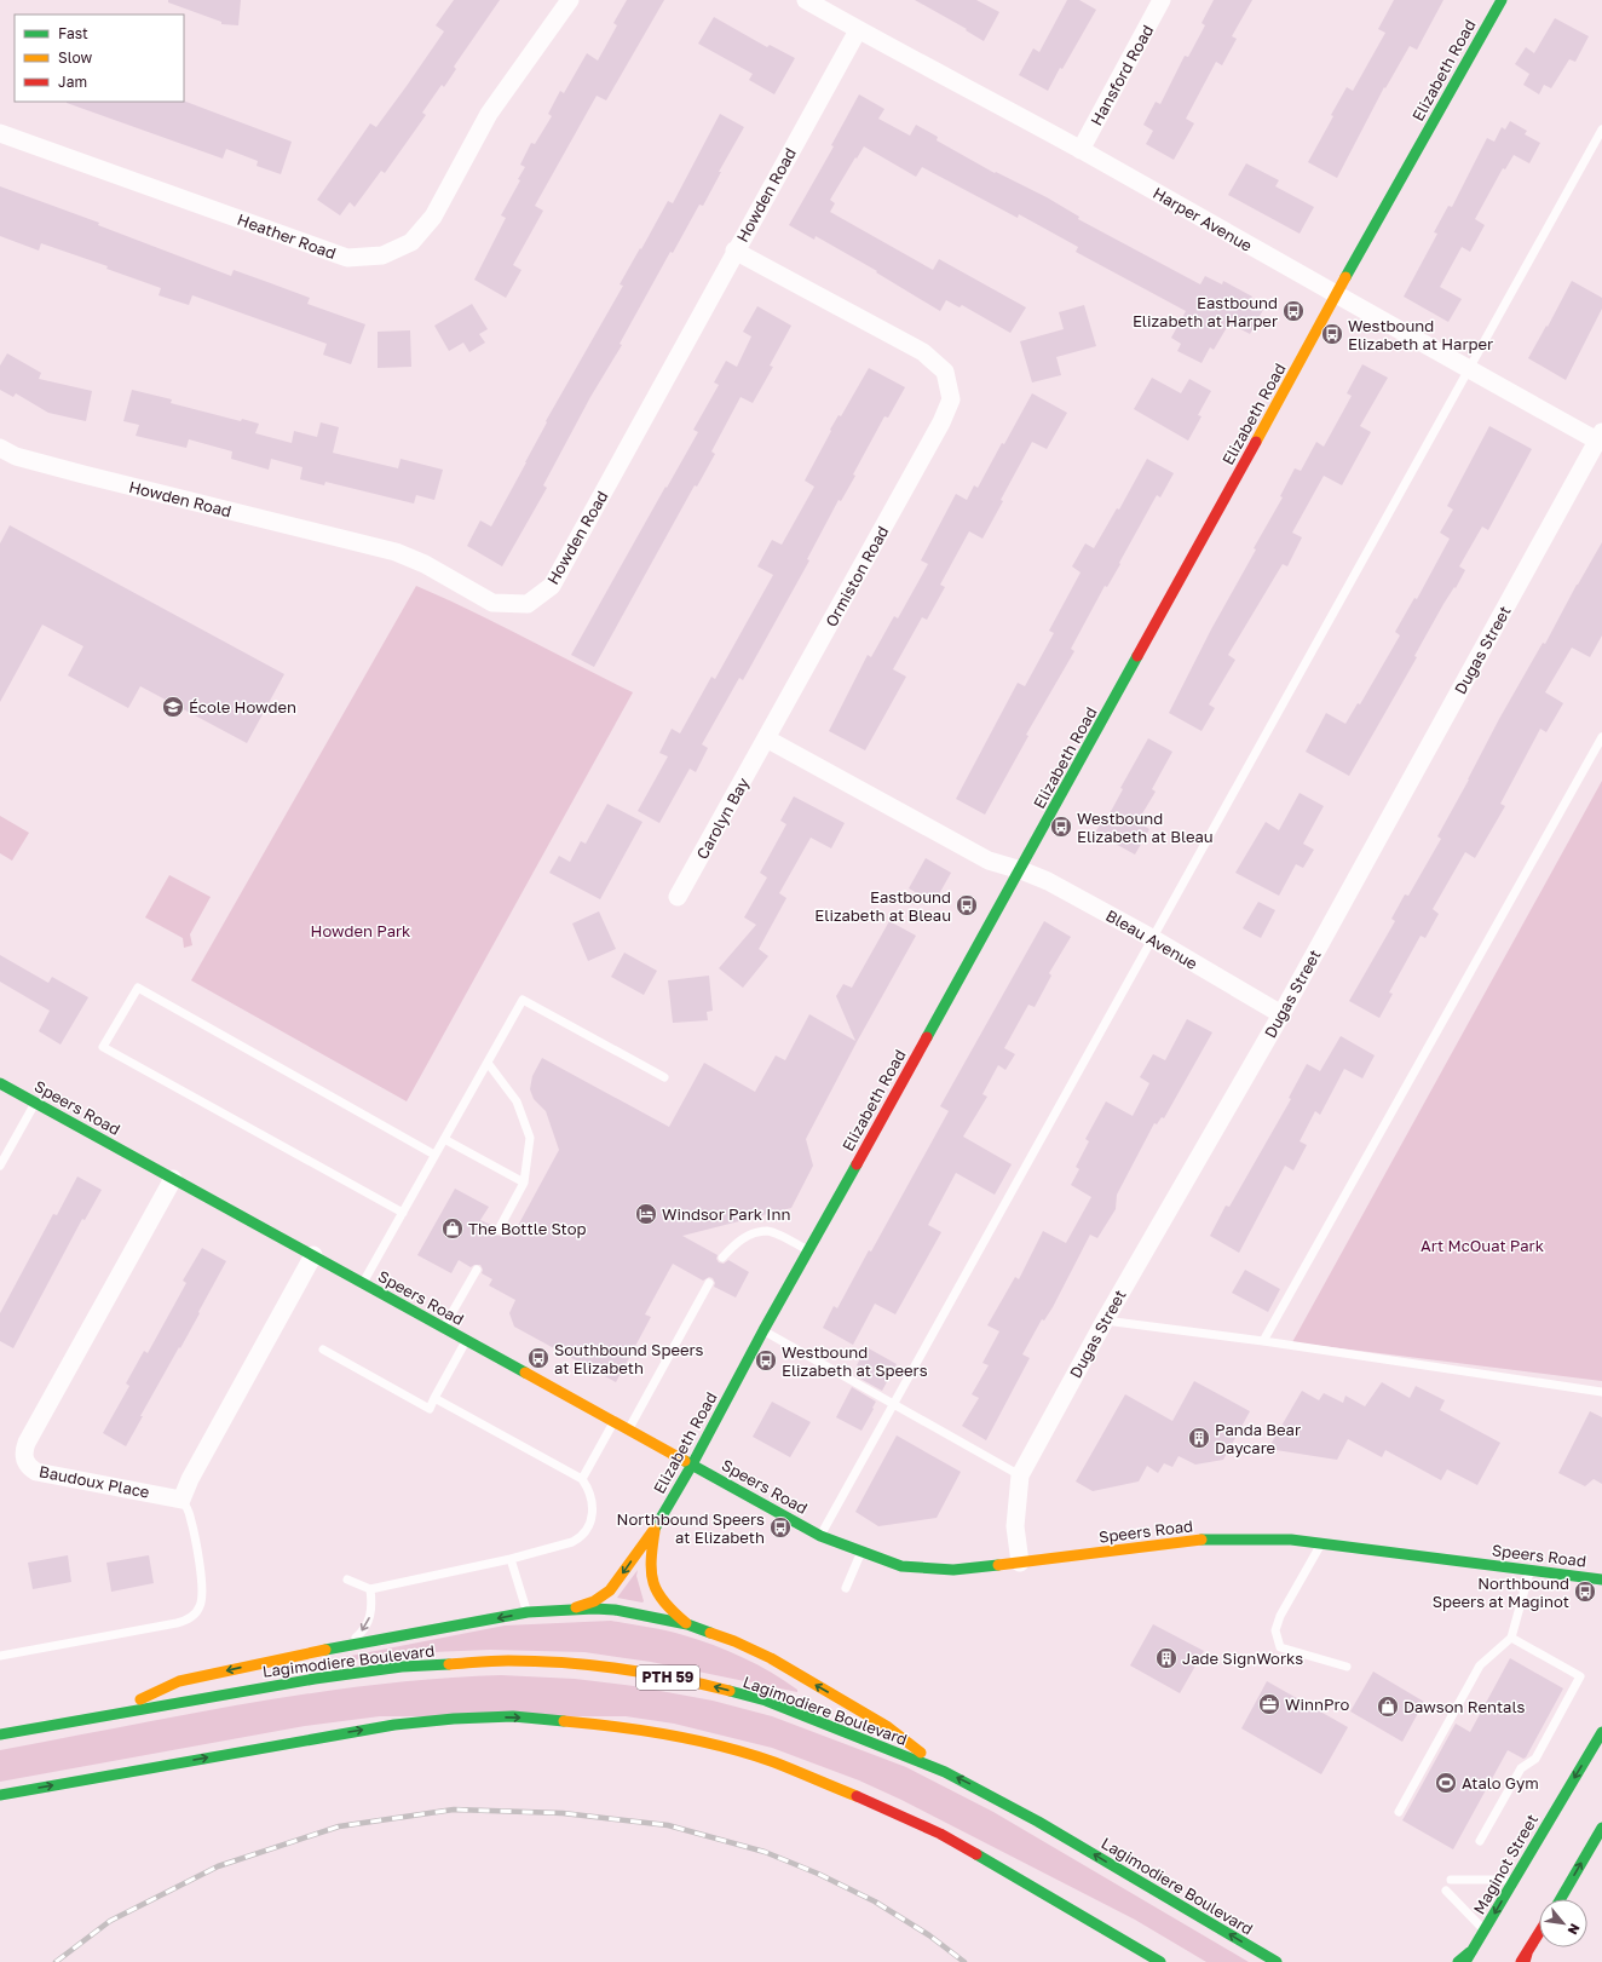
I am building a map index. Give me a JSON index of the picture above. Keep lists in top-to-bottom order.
{
  "streets": {
    "street": [
      "Elizabeth Road",
      "Hansford Road",
      "Howden Road",
      "Harper Avenue",
      "Heather Road",
      "Ormiston Road",
      "Dugas Street",
      "Carolyn Bay",
      "Bleau Avenue",
      "Speers Road",
      "Baudoux Place",
      "Lagimodiere Boulevard",
      "PTH 59",
      "Maginot Street"
    ]
  },
  "crossings": [
    ["Elizabeth Road", "Harper Avenue"],
    ["Elizabeth Road", "Bleau Avenue"],
    ["Elizabeth Road", "Speers Road"],
    ["Hansford Road", "Harper Avenue"],
    ["Howden Road", "Harper Avenue"],
    ["Howden Road", "Ormiston Road"],
    ["Harper Avenue", "Dugas Street"],
    ["Ormiston Road", "Carolyn Bay"],
    ["Dugas Street", "Bleau Avenue"],
    ["Dugas Street", "Speers Road"],
    ["Speers Road", "Baudoux Place"]
  ],
  "parks": ["Howden Park", "Art McOuat Park"],
  "places": {
    "bus stop": [
      "Eastbound Elizabeth at Harper",
      "Westbound Elizabeth at Harper",
      "Westbound Elizabeth at Bleau",
      "Eastbound Elizabeth at Bleau",
      "Southbound Speers at Elizabeth",
      "Westbound Elizabeth at Speers",
      "Northbound Speers at Elizabeth",
      "Northbound Speers at Maginot"
    ],
    "school or university": ["École Howden"],
    "hotel": ["Windsor Park Inn"],
    "shop": ["The Bottle Stop", "Dawson Rentals"],
    "building": ["Panda Bear Daycare", "Jade SignWorks"],
    "office": ["WinnPro"],
    "sports": ["Atalo Gym"]
  },
  "legend": ["Fast", "Slow", "Jam"],
  "north": "bottom right"
}
